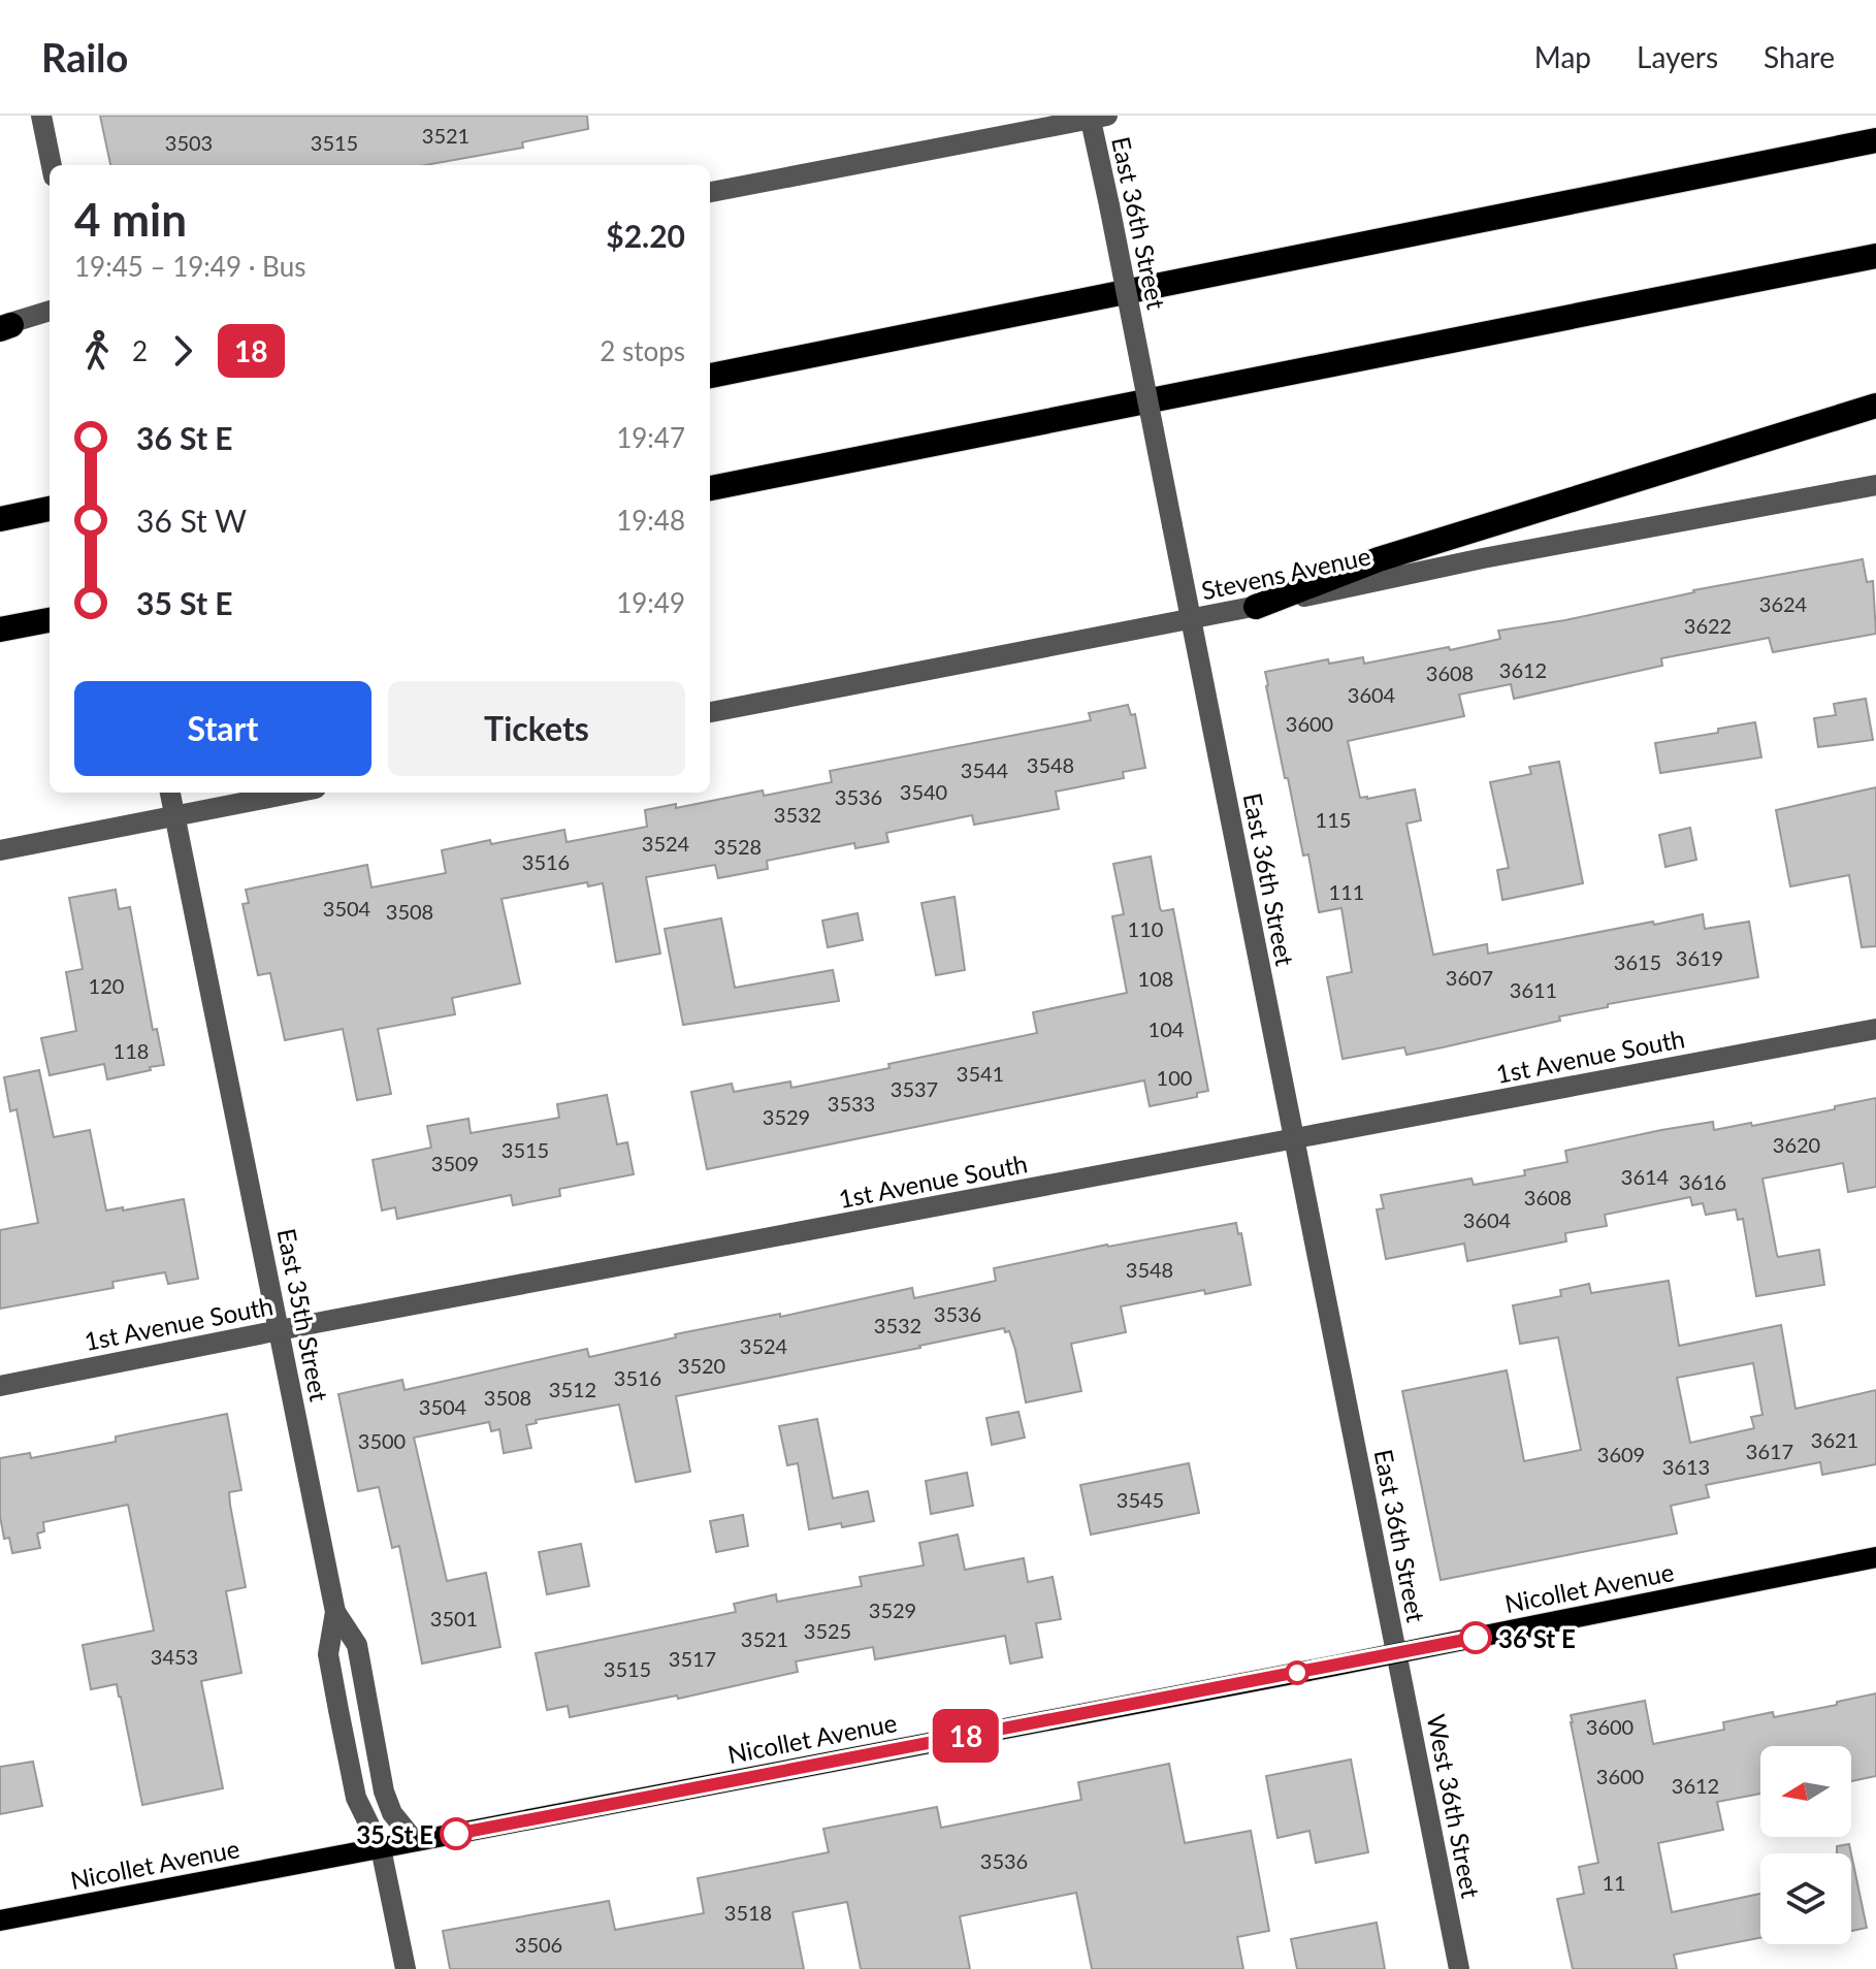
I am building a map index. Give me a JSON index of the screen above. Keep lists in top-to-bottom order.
{
  "streets": {
    "main road": ["Nicollet Avenue"],
    "street": [
      "East 36th Street",
      "Stevens Avenue",
      "1st Avenue South",
      "East 35th Street",
      "West 36th Street"
    ]
  },
  "crossings": [
    ["East 36th Street", "Stevens Avenue"],
    ["East 36th Street", "1st Avenue South"],
    ["East 36th Street", "Nicollet Avenue"],
    ["East 36th Street", "West 36th Street"],
    ["1st Avenue South", "East 35th Street"],
    ["East 35th Street", "Nicollet Avenue"],
    ["Nicollet Avenue", "West 36th Street"]
  ],
  "places": ["36 St E", "35 St E"],
  "lines": ["bus line 18"],
  "house_numbers": [
    "3521",
    "3503",
    "3515",
    "3624",
    "3622",
    "3612",
    "3608",
    "3604",
    "3600",
    "3548",
    "3544",
    "3540",
    "3536",
    "3532",
    "115",
    "3524",
    "3528",
    "3516",
    "111",
    "3504",
    "3508",
    "110",
    "3619",
    "3615",
    "3607",
    "108",
    "120",
    "3611",
    "104",
    "118",
    "3541",
    "100",
    "3537",
    "3533",
    "3529",
    "3620",
    "3515",
    "3509",
    "3614",
    "3616",
    "3608",
    "3604",
    "3548",
    "3536",
    "3532",
    "3524",
    "3520",
    "3516",
    "3512",
    "3508",
    "3504",
    "3621",
    "3500",
    "3617",
    "3609",
    "3613",
    "3545",
    "3529",
    "3501",
    "3525",
    "3521",
    "3453",
    "3517",
    "3515",
    "3600",
    "3600",
    "3612",
    "3536",
    "11",
    "3518",
    "3506"
  ],
  "north": "left",
  "page": {
    "header": "Railo",
    "nav": ["Map", "Layers", "Share"],
    "on_map": "18",
    "heading": ["4 min", "19:45 – 19:49 · Bus", "$2.20"],
    "legs": ["2", "18", "2 stops"],
    "list": [
      {
        "name": "36 St E",
        "value": "19:47"
      },
      {
        "name": "36 St W",
        "value": "19:48"
      },
      {
        "name": "35 St E",
        "value": "19:49"
      }
    ],
    "buttons": ["Start", "Tickets"]
  }
}
